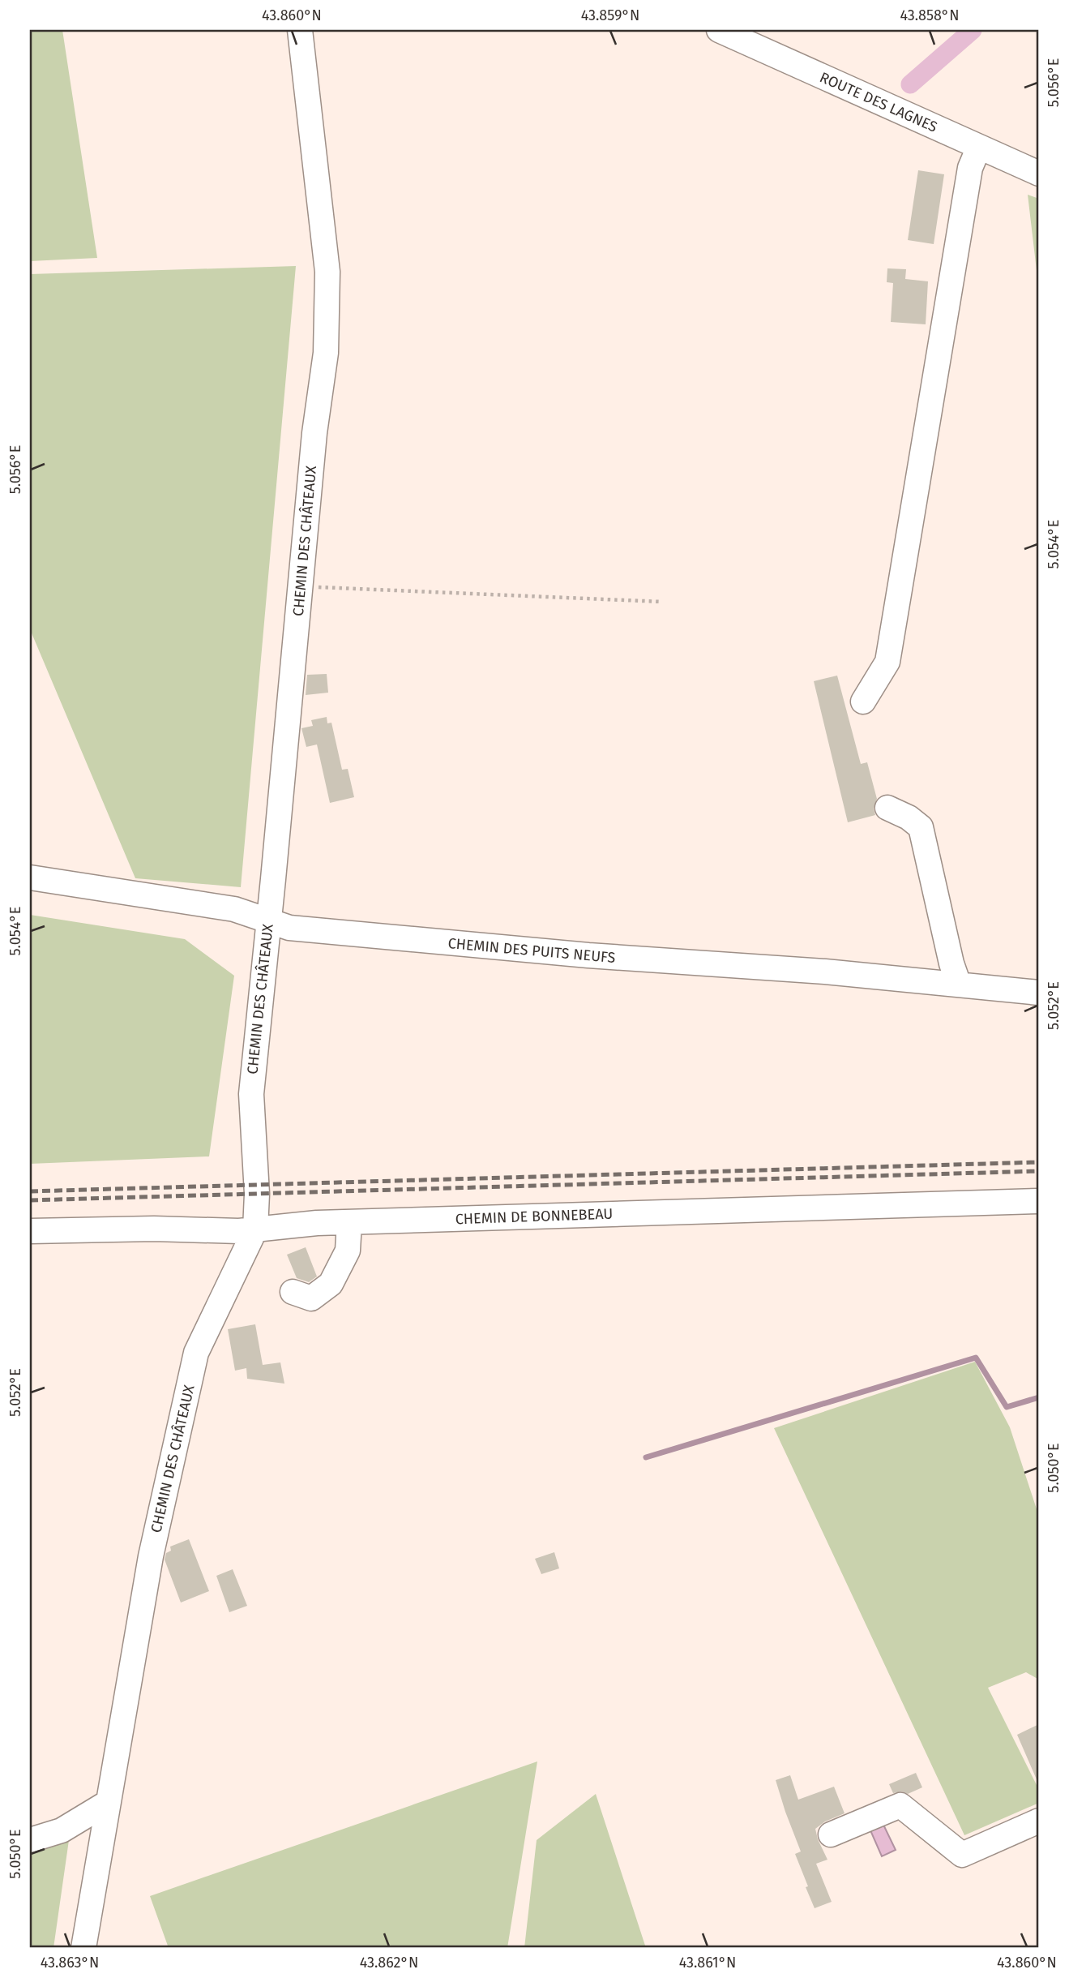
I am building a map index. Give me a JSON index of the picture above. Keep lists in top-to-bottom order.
{
  "streets": {
    "street": [
      "ROUTE DES LAGNES",
      "CHEMIN DES CHÂTEAUX",
      "CHEMIN DES PUITS NEUFS",
      "CHEMIN DE BONNEBEAU"
    ]
  },
  "crossings": [
    ["CHEMIN DES CHÂTEAUX", "CHEMIN DES PUITS NEUFS"],
    ["CHEMIN DES CHÂTEAUX", "CHEMIN DE BONNEBEAU"]
  ],
  "coordinates": [
    "43.860°N",
    "43.859°N",
    "43.858°N",
    "5.056°E",
    "5.054°E",
    "5.052°E",
    "5.050°E",
    "43.863°N",
    "43.862°N",
    "43.861°N"
  ]
}
